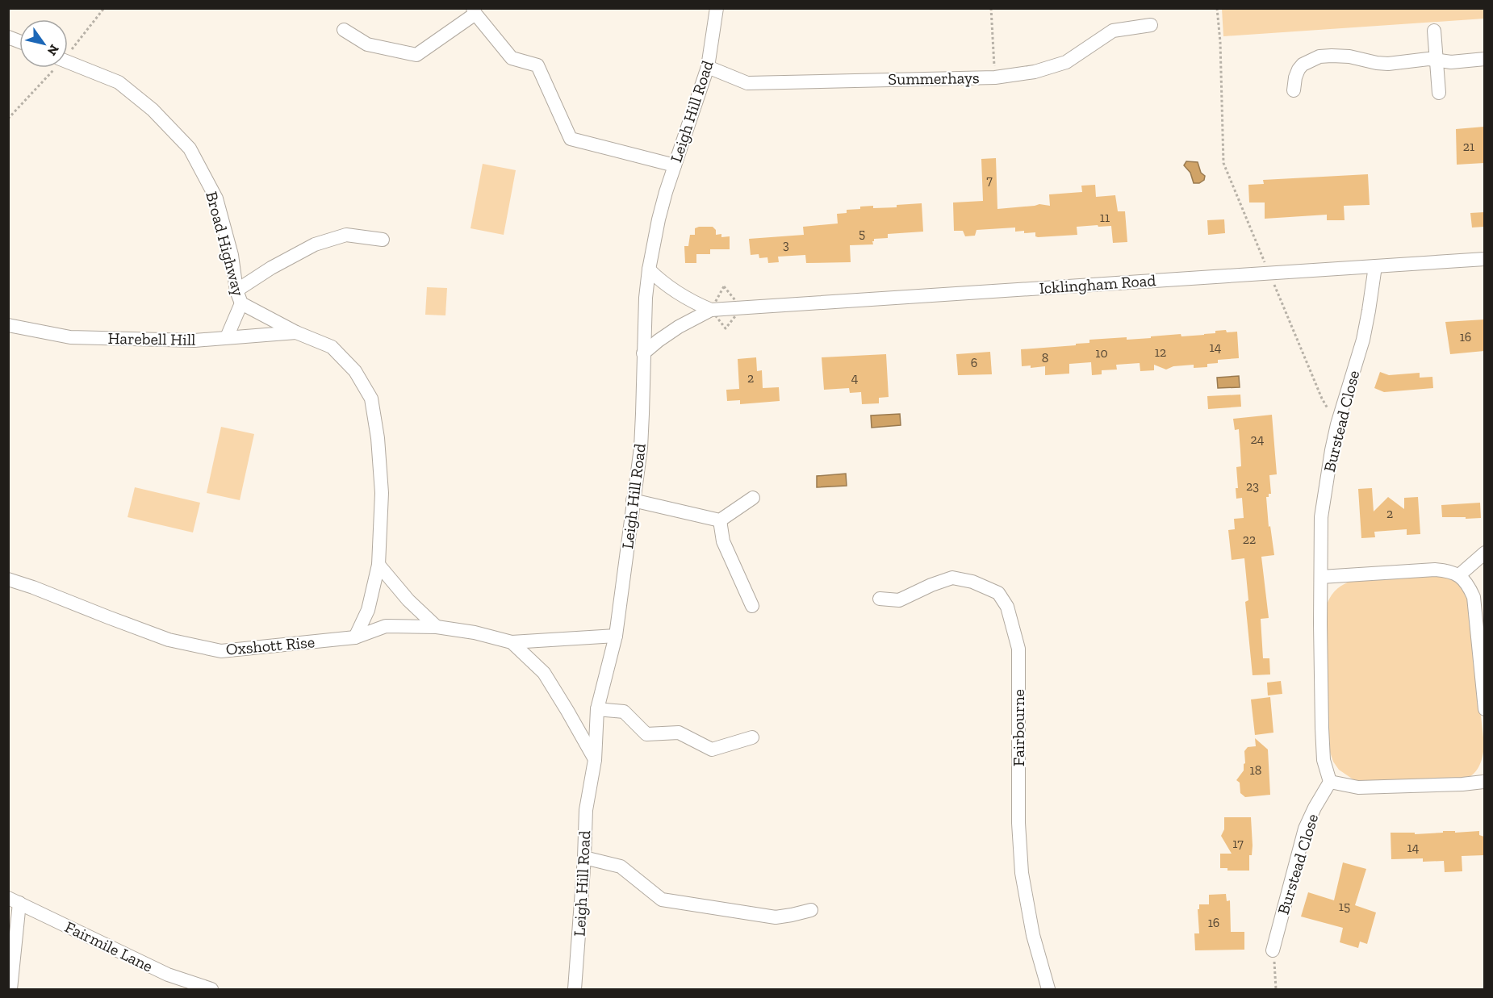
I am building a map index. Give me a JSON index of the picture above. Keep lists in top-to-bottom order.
{
  "streets": {
    "street": [
      "Summerhays",
      "Leigh Hill Road",
      "Broad Highway",
      "Icklingham Road",
      "Harebell Hill",
      "Burstead Close",
      "Oxshott Rise",
      "Fairbourne",
      "Fairmile Lane"
    ]
  },
  "crossings": [
    ["Summerhays", "Leigh Hill Road"],
    ["Leigh Hill Road", "Icklingham Road"],
    ["Leigh Hill Road", "Oxshott Rise"],
    ["Broad Highway", "Harebell Hill"],
    ["Broad Highway", "Oxshott Rise"],
    ["Icklingham Road", "Burstead Close"]
  ],
  "house_numbers": [
    "21",
    "7",
    "11",
    "5",
    "3",
    "16",
    "14",
    "12",
    "10",
    "8",
    "6",
    "2",
    "4",
    "24",
    "23",
    "2",
    "22",
    "18",
    "17",
    "14",
    "15",
    "16"
  ],
  "north": "bottom right"
}
